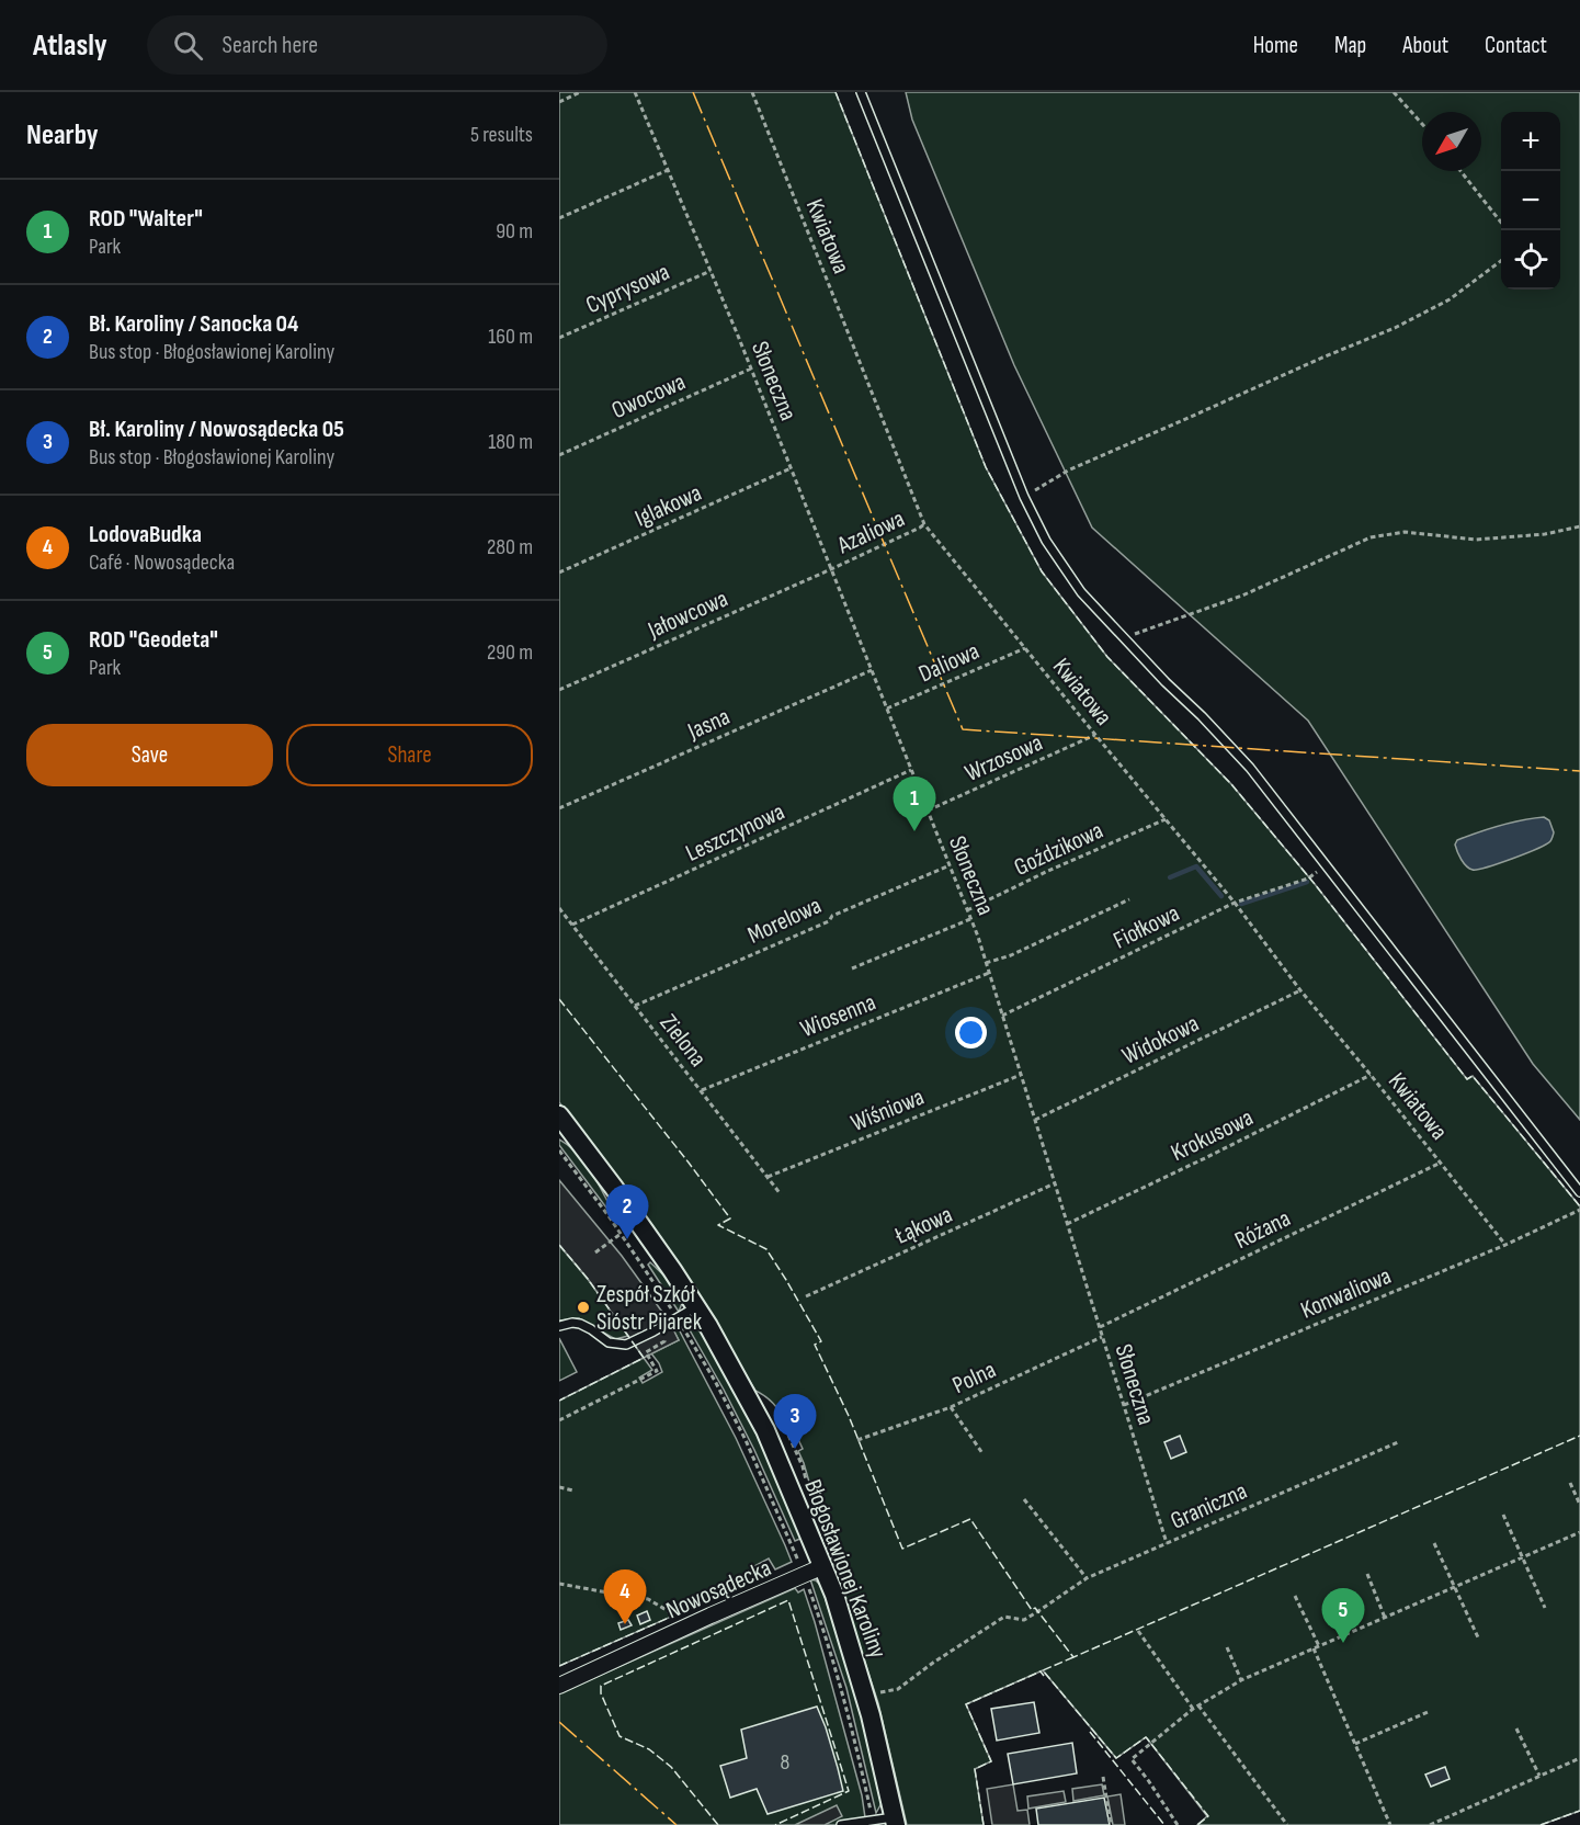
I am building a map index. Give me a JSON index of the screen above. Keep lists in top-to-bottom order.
{
  "streets": {
    "street": ["Błogosławionej Karoliny", "Nowosądecka"],
    "path": [
      "Kwiatowa",
      "Cyprysowa",
      "Słoneczna",
      "Owocowa",
      "Iglakowa",
      "Azaliowa",
      "Jałowcowa",
      "Daliowa",
      "Jasna",
      "Wrzosowa",
      "Leszczynowa",
      "Goździkowa",
      "Morelowa",
      "Fiołkowa",
      "Wiosenna",
      "Widokowa",
      "Zielona",
      "Wiśniowa",
      "Krokusowa",
      "Łąkowa",
      "Różana",
      "Konwaliowa",
      "Polna",
      "Graniczna"
    ]
  },
  "crossings": [
    ["Kwiatowa", "Azaliowa"],
    ["Kwiatowa", "Daliowa"],
    ["Kwiatowa", "Wrzosowa"],
    ["Kwiatowa", "Goździkowa"],
    ["Kwiatowa", "Fiołkowa"],
    ["Kwiatowa", "Widokowa"],
    ["Kwiatowa", "Krokusowa"],
    ["Kwiatowa", "Różana"],
    ["Kwiatowa", "Konwaliowa"],
    ["Cyprysowa", "Słoneczna"],
    ["Słoneczna", "Owocowa"],
    ["Słoneczna", "Iglakowa"],
    ["Słoneczna", "Azaliowa"],
    ["Słoneczna", "Jałowcowa"],
    ["Słoneczna", "Daliowa"],
    ["Słoneczna", "Jasna"],
    ["Słoneczna", "Wrzosowa"],
    ["Słoneczna", "Leszczynowa"],
    ["Słoneczna", "Goździkowa"],
    ["Słoneczna", "Morelowa"],
    ["Słoneczna", "Fiołkowa"],
    ["Słoneczna", "Wiosenna"],
    ["Słoneczna", "Widokowa"],
    ["Słoneczna", "Wiśniowa"],
    ["Słoneczna", "Krokusowa"],
    ["Słoneczna", "Łąkowa"],
    ["Słoneczna", "Różana"],
    ["Słoneczna", "Konwaliowa"],
    ["Słoneczna", "Polna"],
    ["Słoneczna", "Graniczna"],
    ["Azaliowa", "Jałowcowa"],
    ["Leszczynowa", "Zielona"],
    ["Morelowa", "Zielona"],
    ["Wiosenna", "Zielona"],
    ["Zielona", "Wiśniowa"],
    ["Graniczna", "Błogosławionej Karoliny"],
    ["Błogosławionej Karoliny", "Nowosądecka"]
  ],
  "places": ["Zespół Szkół Sióstr Pijarek"],
  "house_numbers": ["8"],
  "north": "bottom left",
  "page": {
    "header": "Atlasly",
    "search": "Search here",
    "nav": [
      "Home",
      "Map",
      "About",
      "Contact"
    ],
    "heading": ["Nearby", "5 results"],
    "map_buttons": ["+", "−"],
    "list": [
      {
        "mark": "1",
        "name": "ROD \"Walter\"",
        "note": "Park",
        "value": "90 m"
      },
      {
        "mark": "2",
        "name": "Bł. Karoliny / Sanocka 04",
        "note": "Bus stop · Błogosławionej Karoliny",
        "value": "160 m"
      },
      {
        "mark": "3",
        "name": "Bł. Karoliny / Nowosądecka 05",
        "note": "Bus stop · Błogosławionej Karoliny",
        "value": "180 m"
      },
      {
        "mark": "4",
        "name": "LodovaBudka",
        "note": "Café · Nowosądecka",
        "value": "280 m"
      },
      {
        "mark": "5",
        "name": "ROD \"Geodeta\"",
        "note": "Park",
        "value": "290 m"
      }
    ],
    "buttons": ["Save", "Share"],
    "pins": [
      "1",
      "2",
      "3",
      "4",
      "5"
    ]
  }
}
